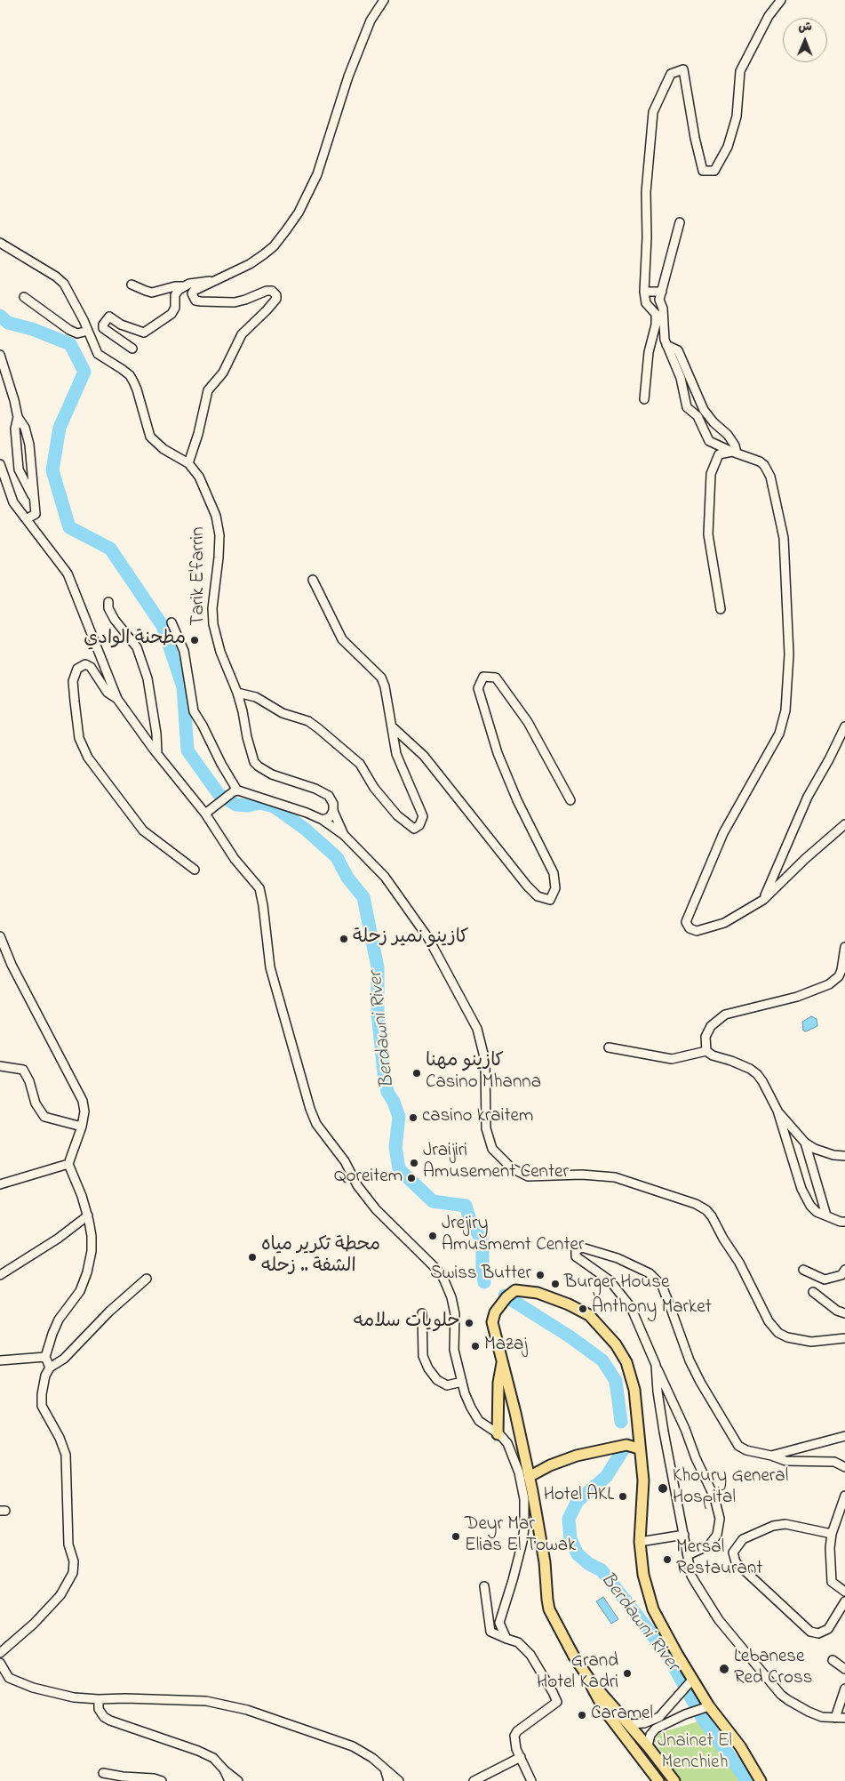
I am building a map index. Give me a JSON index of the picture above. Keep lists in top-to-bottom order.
{
  "streets": {
    "street": ["Tarik E'farrin"]
  },
  "water": ["Berdawni River"],
  "parks": ["Jnainet El Menchieh"],
  "places": [
    "مطحنة الوادي",
    "كازينو نمير زحلة",
    "كازينو مهنا Casino Mhanna",
    "casino kraitem",
    "Jraijiri Amusement Center",
    "Qoreitem",
    "Jrejiry Amusmemt Center",
    "محطة تكرير مياه الشفة .. زحله",
    "Swiss Butter",
    "Burger House",
    "Anthony Market",
    "حلويات سلامه",
    "Mazaj",
    "Khoury General Hospital",
    "Hotel AKL",
    "Deyr Mar Elias El Towak",
    "Mersal Restaurant",
    "Lebanese Red Cross",
    "Grand Hotel Kadri",
    "Caramel"
  ],
  "north": "top"
}
